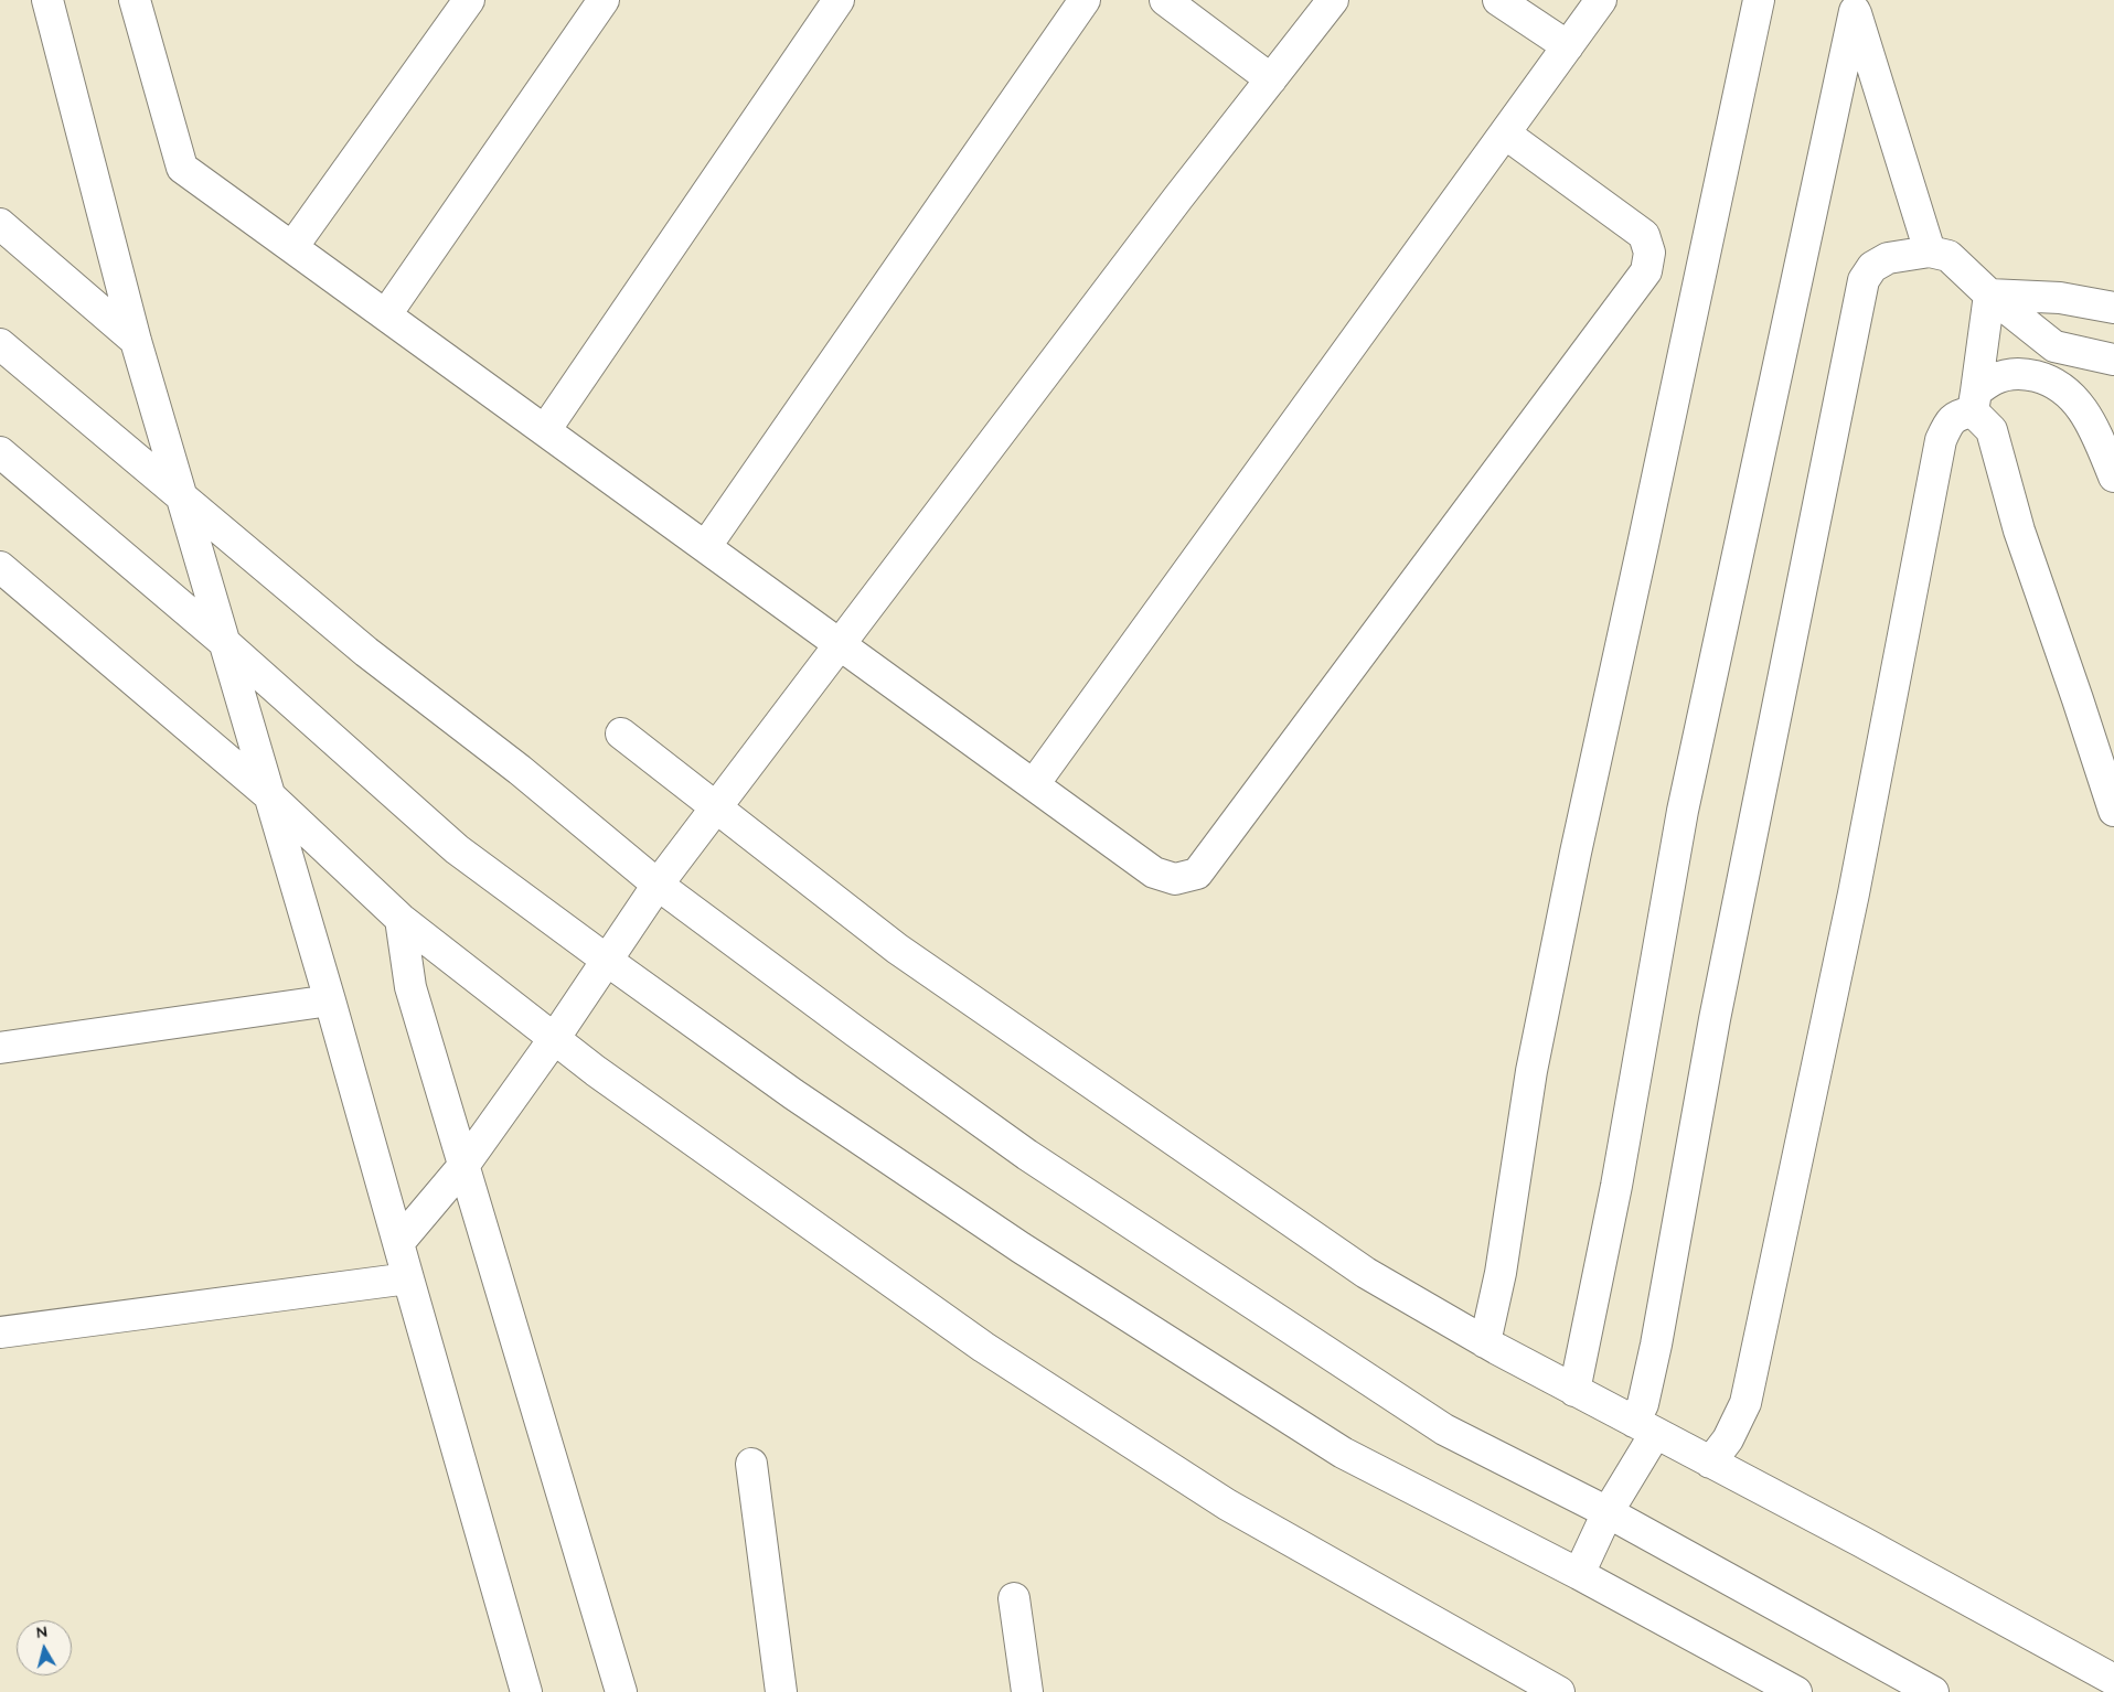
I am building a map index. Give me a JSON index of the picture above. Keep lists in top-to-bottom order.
{
  "north": "top"
}
